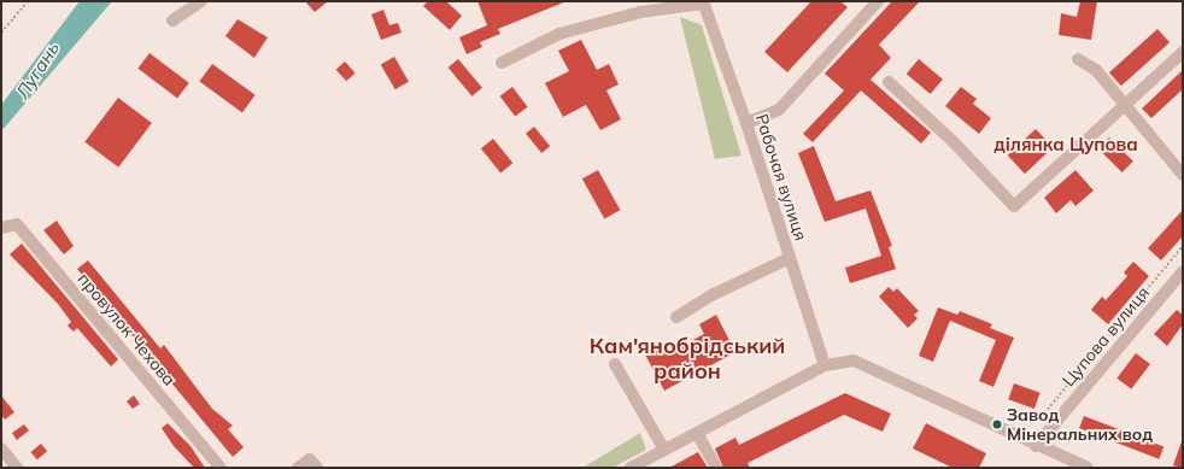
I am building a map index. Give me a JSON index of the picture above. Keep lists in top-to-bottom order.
{
  "streets": {
    "street": ["Рабочая вулиця", "провулок Чехова", "Цупова вулиця"]
  },
  "districts": ["ділянка Цупова", "Кам'янобрідський район"],
  "water": ["Лугань"],
  "places": ["Завод Мінеральних вод"]
}
